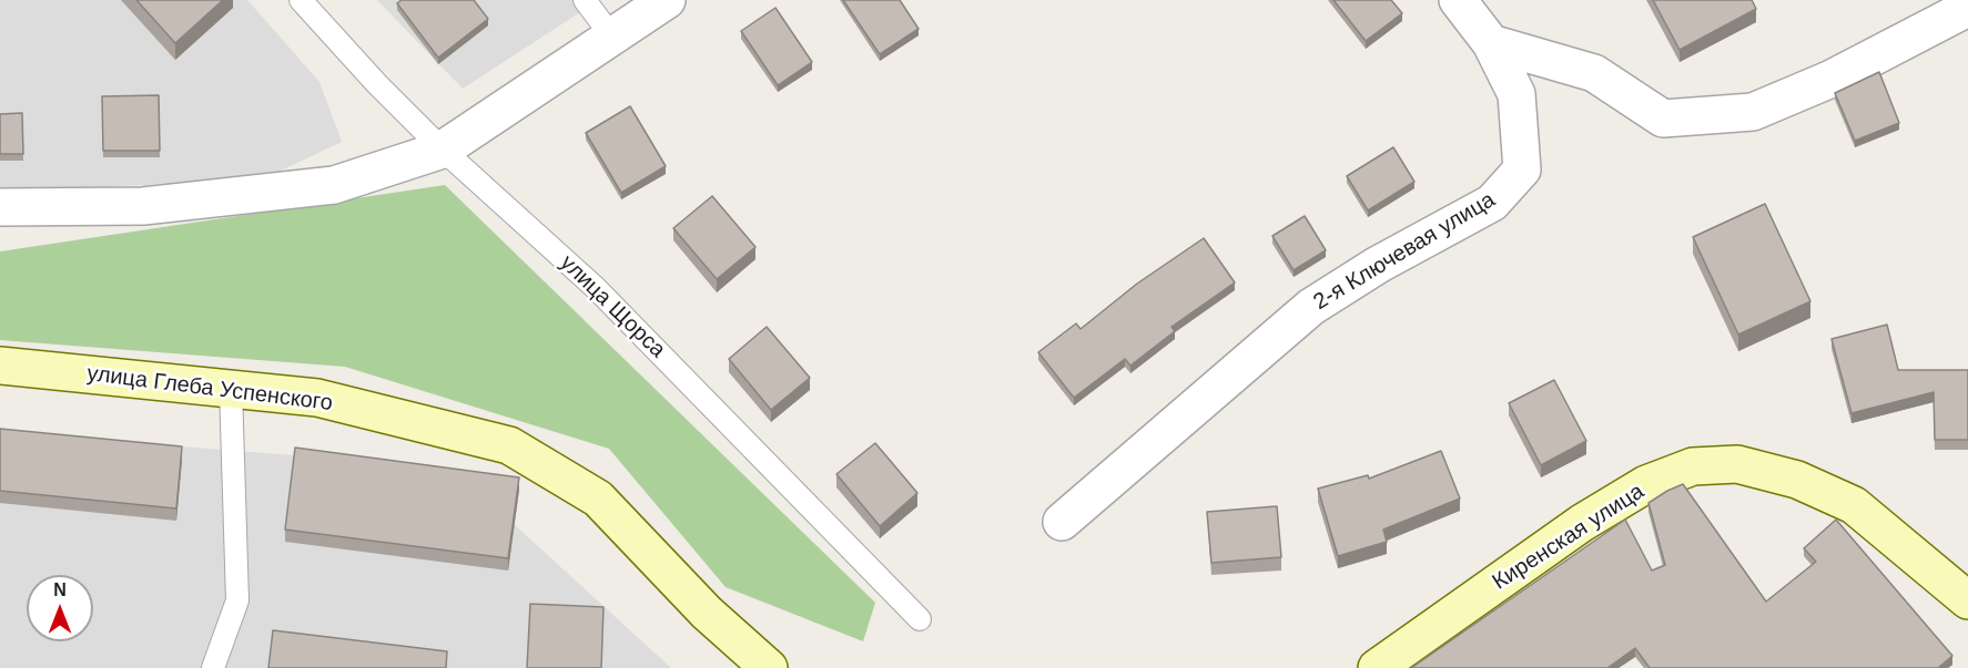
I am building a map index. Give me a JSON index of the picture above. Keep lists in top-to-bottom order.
{
  "streets": {
    "street": ["2-я Ключевая улица", "улица Глеба Успенского", "Киренская улица"],
    "lane": ["улица Щорса"]
  },
  "north": "top"
}
